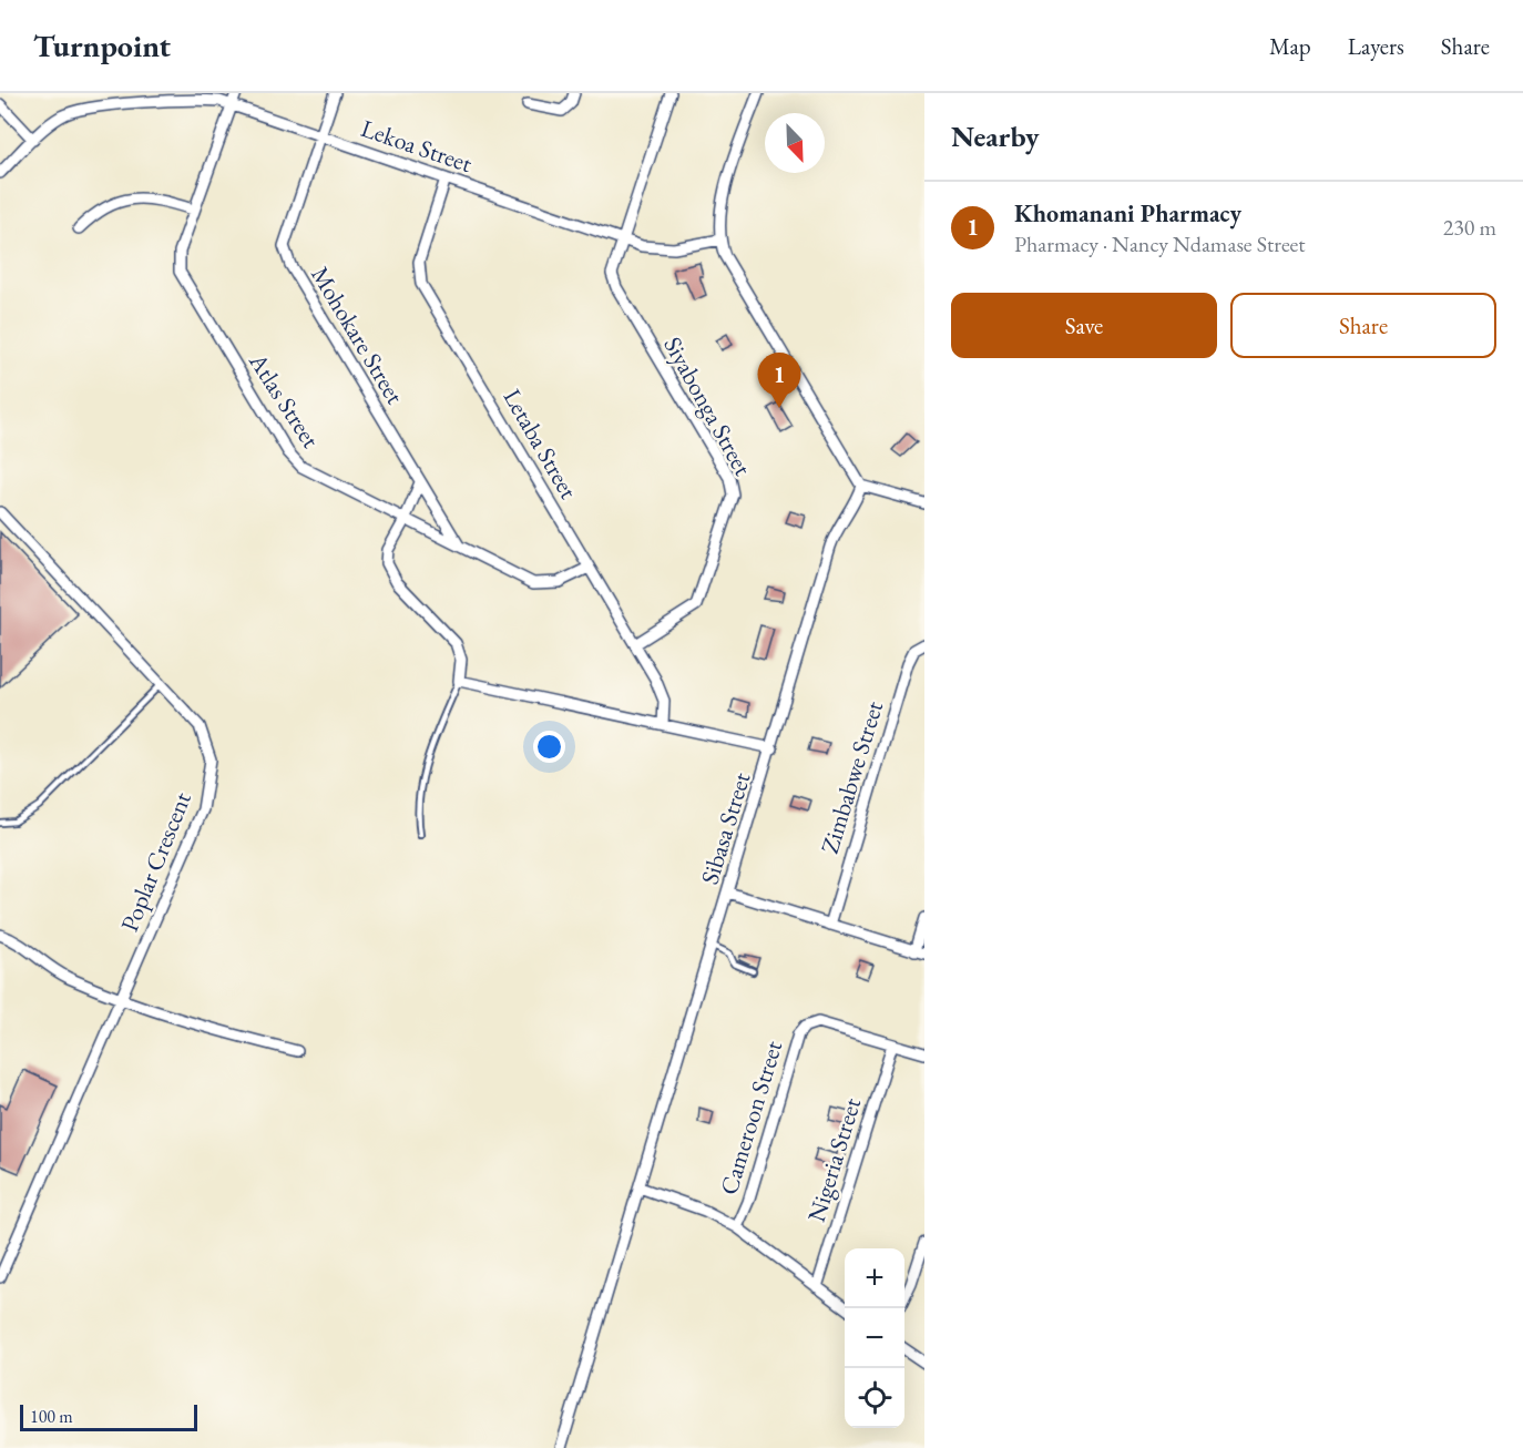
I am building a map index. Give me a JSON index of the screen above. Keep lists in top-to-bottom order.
{
  "streets": {
    "street": [
      "Lekoa Street",
      "Mohokare Street",
      "Atlas Street",
      "Siyabonga Street",
      "Letaba Street",
      "Zimbabwe Street",
      "Sibasa Street",
      "Poplar Crescent",
      "Cameroon Street",
      "Nigeria Street"
    ]
  },
  "crossings": [
    ["Lekoa Street", "Mohokare Street"],
    ["Lekoa Street", "Atlas Street"],
    ["Lekoa Street", "Siyabonga Street"],
    ["Lekoa Street", "Letaba Street"],
    ["Mohokare Street", "Atlas Street"],
    ["Atlas Street", "Letaba Street"],
    ["Siyabonga Street", "Letaba Street"],
    ["Cameroon Street", "Nigeria Street"]
  ],
  "scale_bar": "100 m",
  "north": "bottom right",
  "page": {
    "header": "Turnpoint",
    "nav": ["Map", "Layers", "Share"],
    "heading": "Nearby",
    "list": [
      {
        "mark": "1",
        "name": "Khomanani Pharmacy",
        "note": "Pharmacy · Nancy Ndamase Street",
        "value": "230 m"
      }
    ],
    "buttons": ["Save", "Share"],
    "pins": "1",
    "map_buttons": ["+", "−"],
    "scale": "100 m"
  }
}
